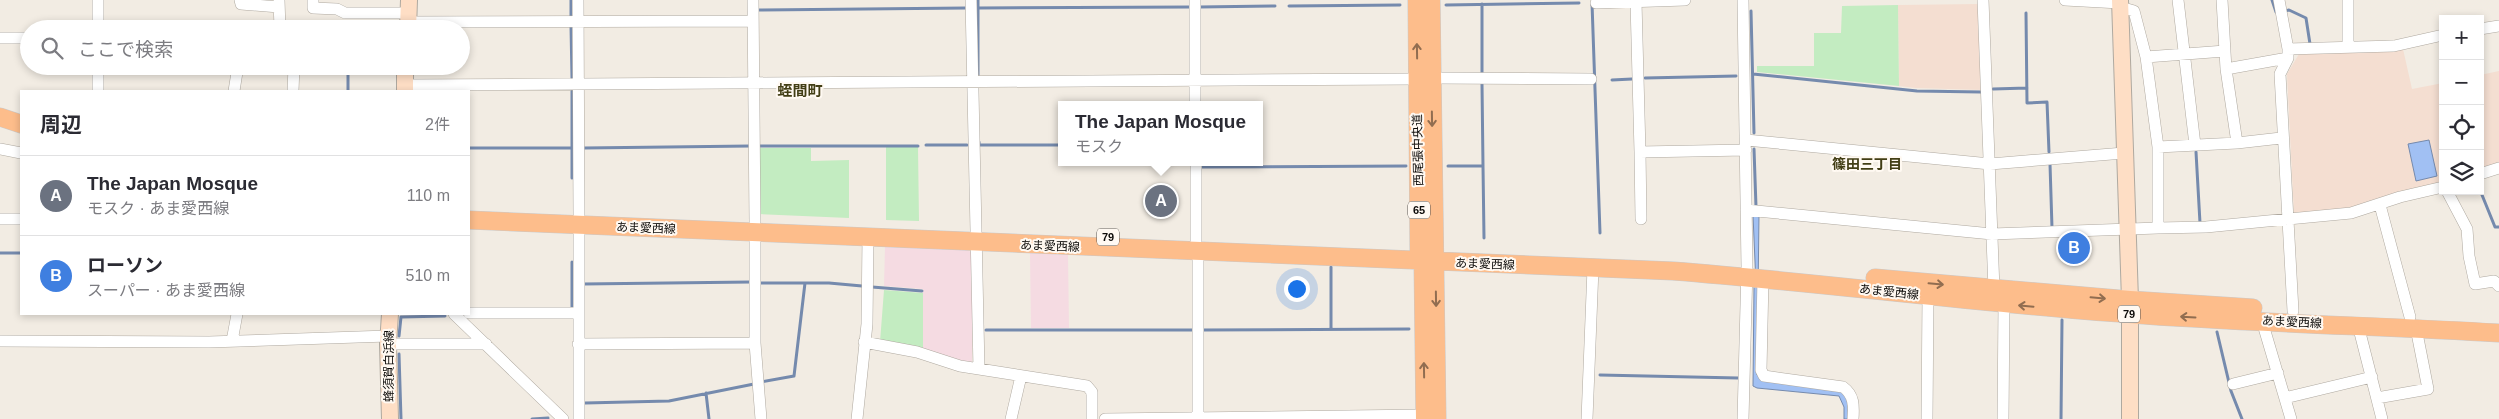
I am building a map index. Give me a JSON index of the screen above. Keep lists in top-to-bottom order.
{
  "streets": {
    "main road": [
      "西尾張中央道",
      "65",
      "あま愛西線",
      "79"
    ],
    "street": ["蜂須賀白浜線"]
  },
  "crossings": [
    ["西尾張中央道", "あま愛西線"]
  ],
  "districts": ["蛭間町", "篠田三丁目"],
  "page": {
    "map_buttons": ["+", "−"],
    "search": "ここで検索",
    "heading": ["周辺", "2件"],
    "popup": ["The Japan Mosque", "モスク"],
    "list": [
      {
        "mark": "A",
        "name": "The Japan Mosque",
        "note": "モスク · あま愛西線",
        "value": "110 m"
      },
      {
        "mark": "B",
        "name": "ローソン",
        "note": "スーパー · あま愛西線",
        "value": "510 m"
      }
    ],
    "pins": ["A", "B"]
  }
}
